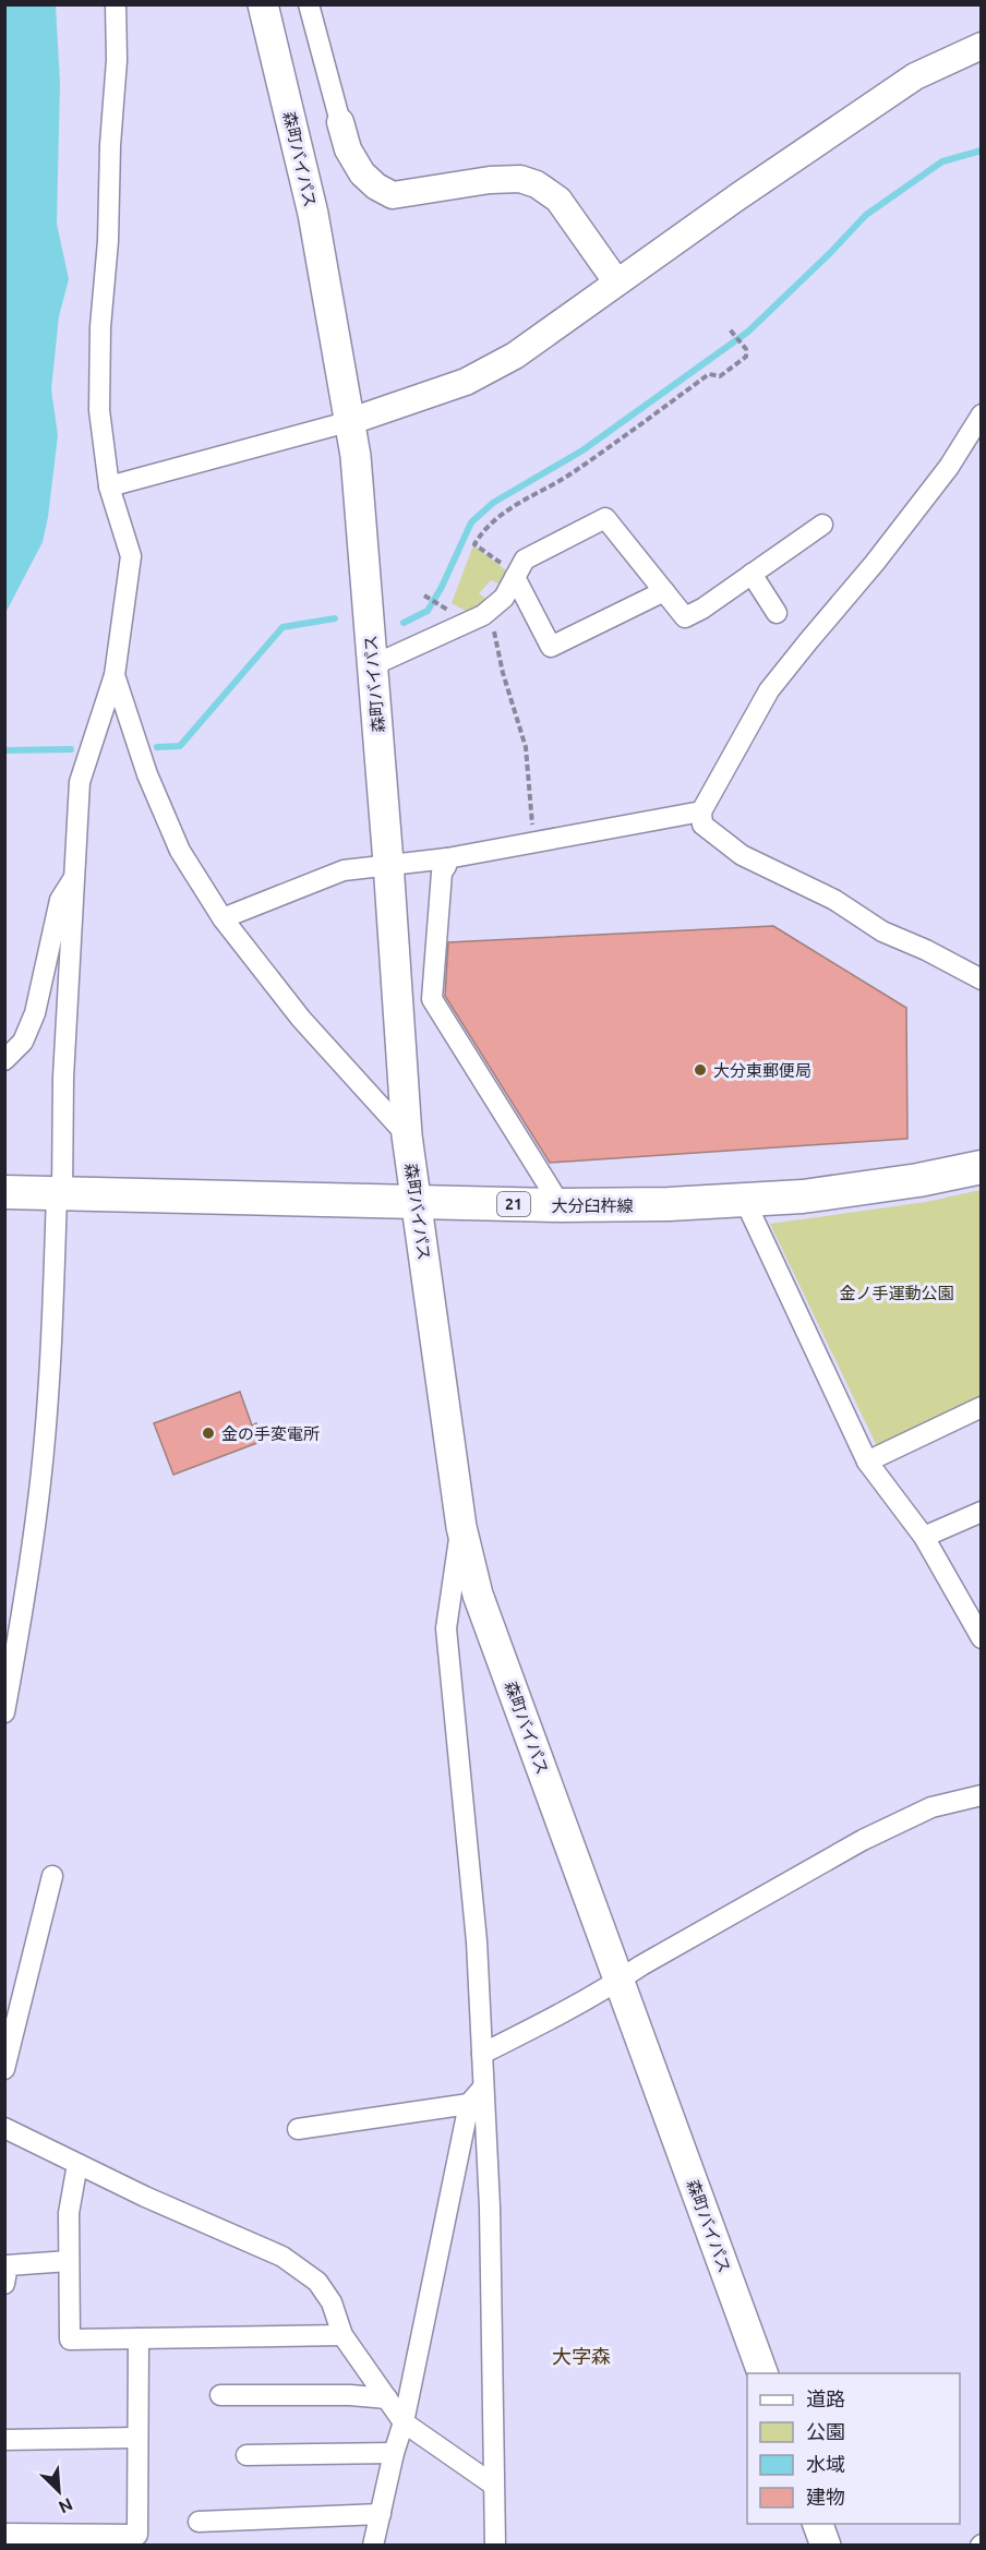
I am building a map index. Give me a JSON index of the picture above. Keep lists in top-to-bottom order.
{
  "streets": {
    "main road": ["森町バイパス", "21", "大分臼杵線"]
  },
  "crossings": [
    ["森町バイパス", "大分臼杵線"],
    ["21", "大分臼杵線"]
  ],
  "districts": ["大字森"],
  "parks": ["金ノ手運動公園"],
  "places": ["大分東郵便局", "金の手変電所"],
  "legend": [
    "道路",
    "公園",
    "水域",
    "建物"
  ],
  "north": "bottom right"
}
